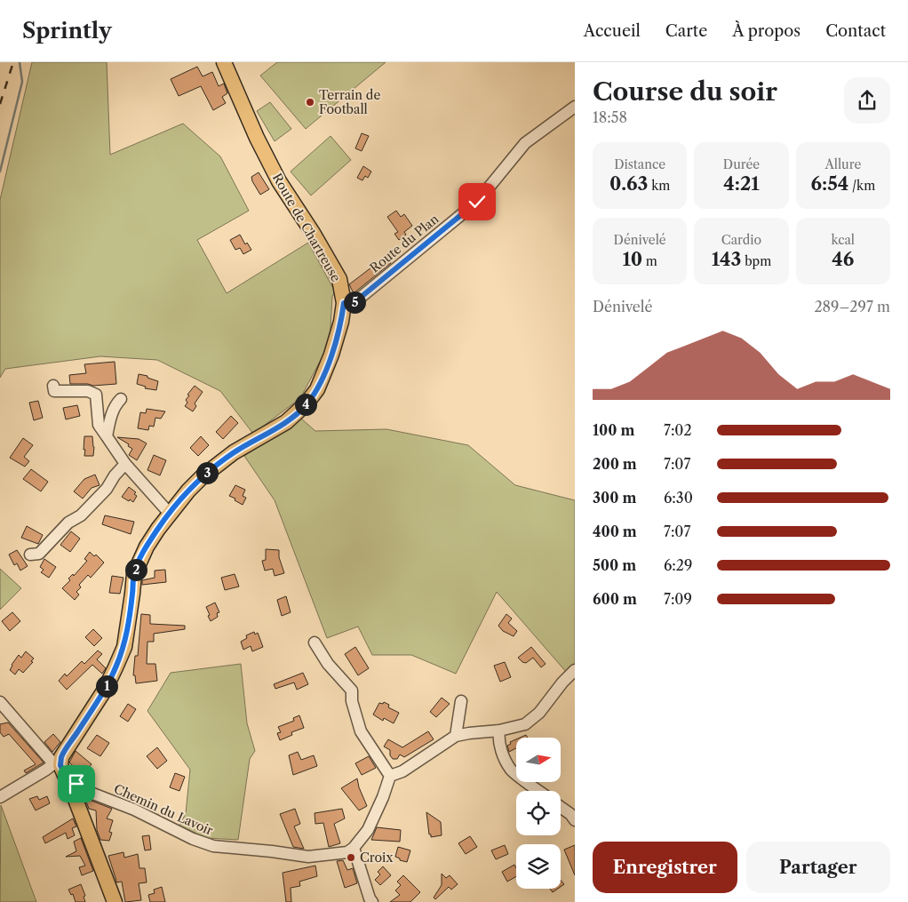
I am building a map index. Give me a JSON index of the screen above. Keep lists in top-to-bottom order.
{
  "streets": {
    "main road": ["Route de Chartreuse"],
    "street": ["Route du Plan", "Chemin du Lavoir"]
  },
  "crossings": [
    ["Route de Chartreuse", "Route du Plan"]
  ],
  "places": ["Terrain de Football", "Croix"],
  "north": "right",
  "page": {
    "header": "Sprintly",
    "nav": [
      "Accueil",
      "Carte",
      "À propos",
      "Contact"
    ],
    "heading": ["Course du soir", "18:58"],
    "stats": [
      ["Distance", "0.63 km"],
      ["Durée", "4:21"],
      ["Allure", "6:54 /km"],
      ["Dénivelé", "10 m"],
      ["Cardio", "143 bpm"],
      ["kcal", "46"]
    ],
    "chart": ["Dénivelé", "289–297 m"],
    "pins": [
      "5",
      "4",
      "3",
      "2",
      "1"
    ],
    "list": [
      {
        "name": "100 m",
        "note": "7:02"
      },
      {
        "name": "200 m",
        "note": "7:07"
      },
      {
        "name": "300 m",
        "note": "6:30"
      },
      {
        "name": "400 m",
        "note": "7:07"
      },
      {
        "name": "500 m",
        "note": "6:29"
      },
      {
        "name": "600 m",
        "note": "7:09"
      }
    ],
    "buttons": ["Enregistrer", "Partager"]
  }
}
